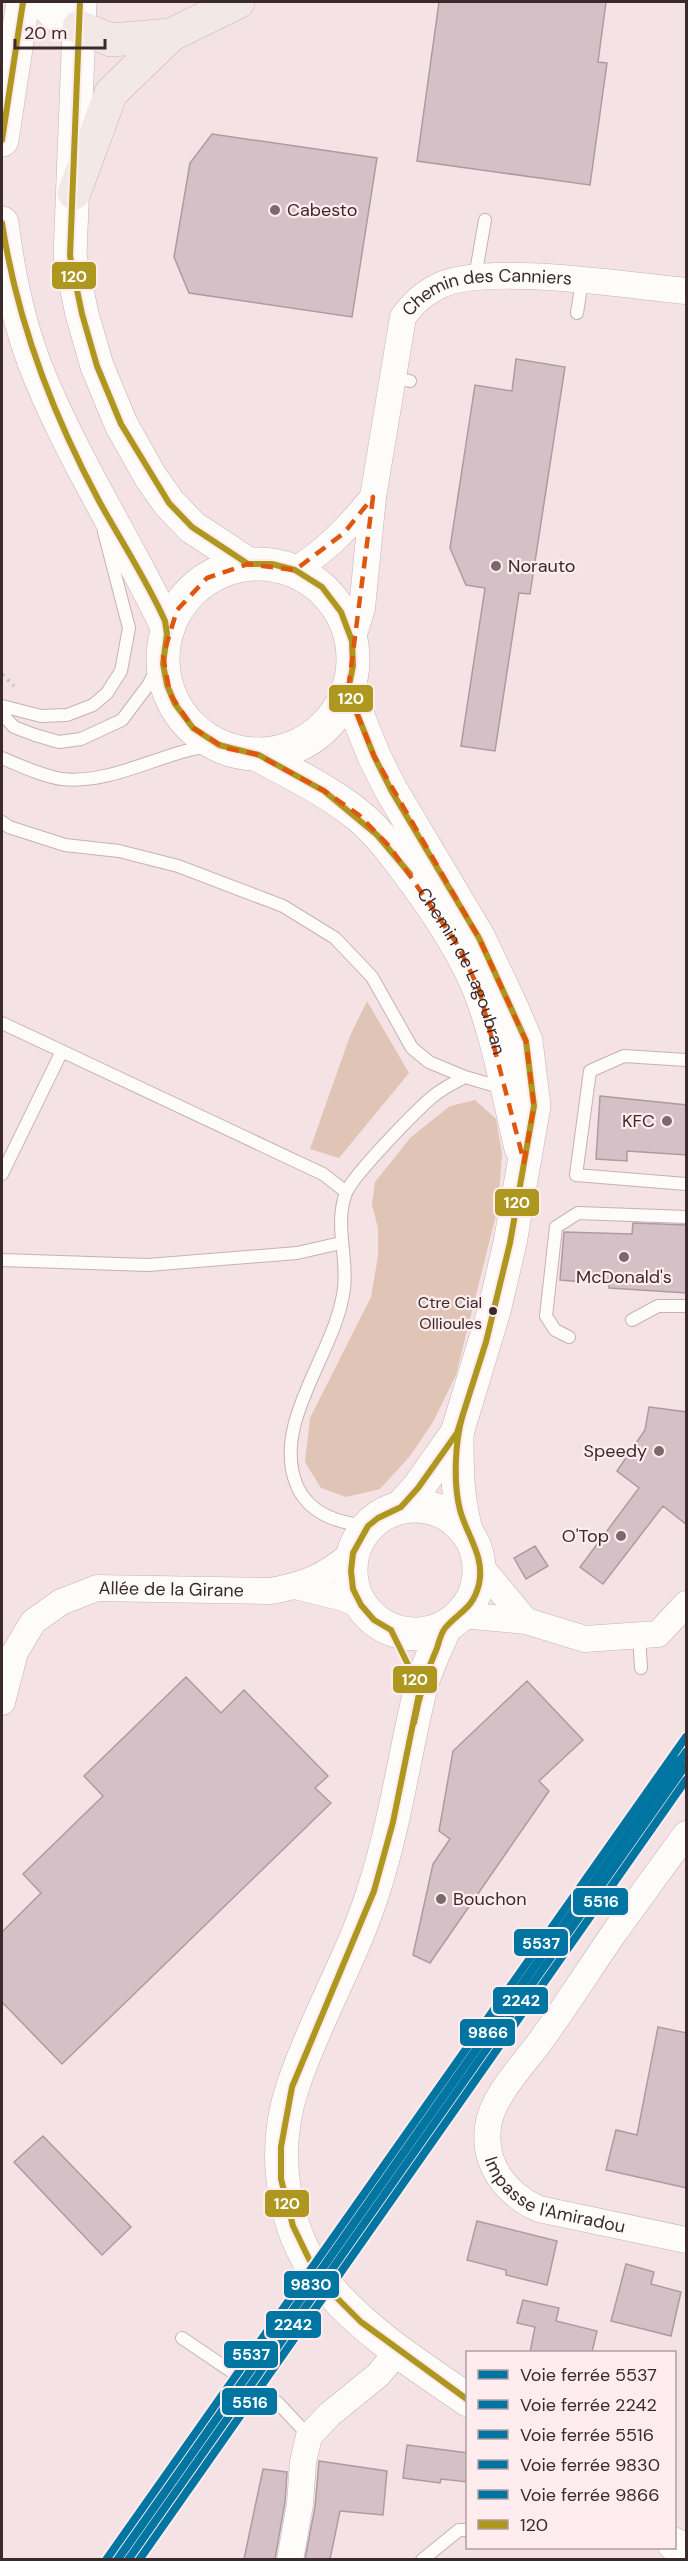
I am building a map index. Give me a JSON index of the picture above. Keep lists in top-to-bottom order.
{
  "streets": {
    "main road": ["Chemin de Lagoubran"],
    "street": ["Chemin des Canniers", "Allée de la Girane", "Impasse l'Amiradou"]
  },
  "crossings": [
    ["Chemin des Canniers", "Chemin de Lagoubran"],
    ["Chemin de Lagoubran", "Allée de la Girane"]
  ],
  "places": [
    "Cabesto",
    "Norauto",
    "KFC",
    "McDonald's",
    "Ctre Cial Ollioules",
    "Speedy",
    "O'Top",
    "Bouchon"
  ],
  "lines": [
    "transit line 120",
    "rail line 5537",
    "rail line 9830",
    "rail line 9866",
    "rail line 2242",
    "rail line 5516"
  ],
  "legend": [
    "Voie ferrée 5537",
    "Voie ferrée 2242",
    "Voie ferrée 5516",
    "Voie ferrée 9830",
    "Voie ferrée 9866",
    "120"
  ],
  "scale_bar": "20 m"
}
